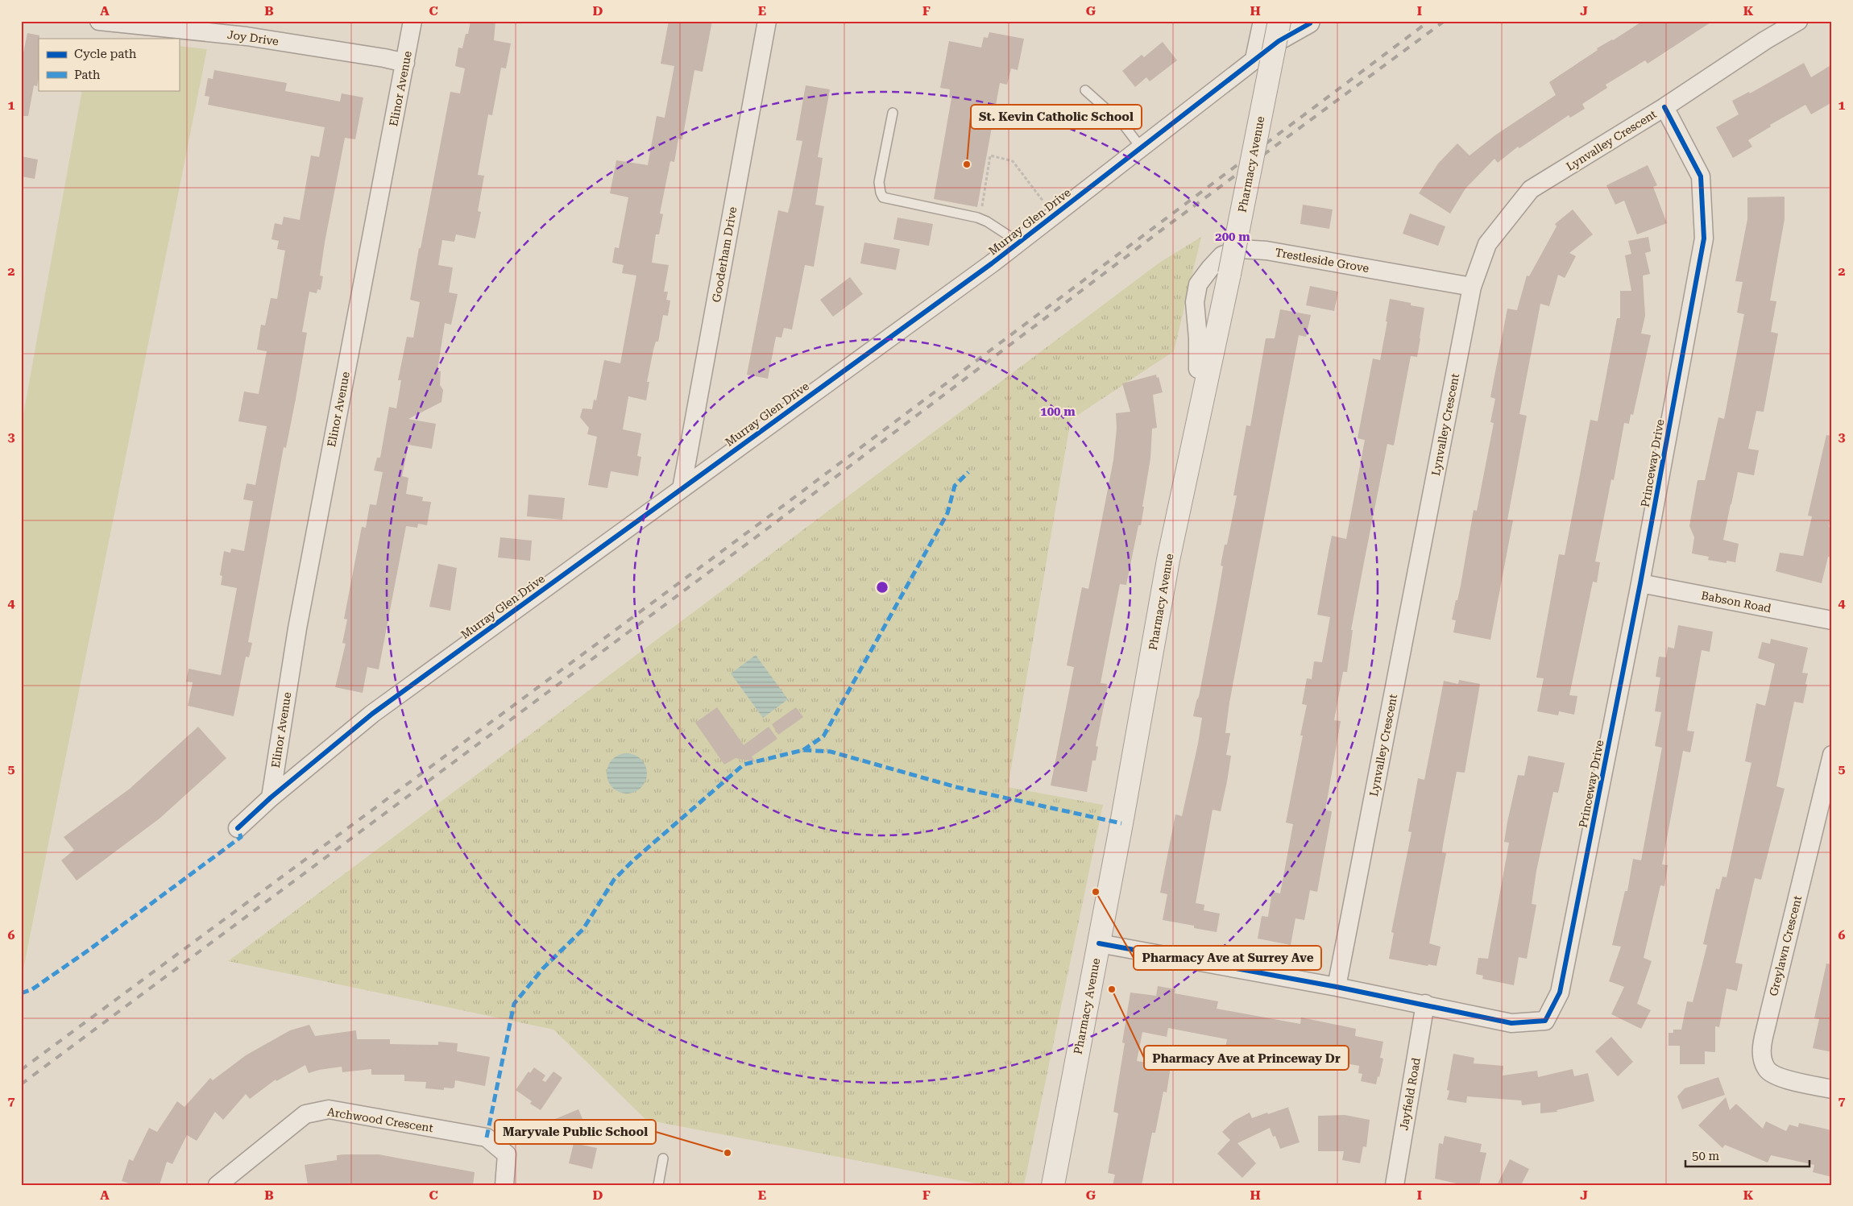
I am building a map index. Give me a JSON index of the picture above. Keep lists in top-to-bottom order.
{
  "streets": {
    "street": [
      "Joy Drive",
      "Elinor Avenue",
      "Lynvalley Crescent",
      "Pharmacy Avenue",
      "Murray Glen Drive",
      "Gooderham Drive",
      "Trestleside Grove",
      "Princeway Drive",
      "Babson Road",
      "Greylawn Crescent",
      "Jayfield Road",
      "Archwood Crescent"
    ]
  },
  "crossings": [
    ["Joy Drive", "Elinor Avenue"],
    ["Elinor Avenue", "Murray Glen Drive"],
    ["Lynvalley Crescent", "Trestleside Grove"],
    ["Lynvalley Crescent", "Princeway Drive"],
    ["Pharmacy Avenue", "Princeway Drive"],
    ["Murray Glen Drive", "Gooderham Drive"],
    ["Princeway Drive", "Babson Road"],
    ["Princeway Drive", "Jayfield Road"]
  ],
  "places": [
    "St. Kevin Catholic School",
    "Pharmacy Ave at Surrey Ave",
    "Pharmacy Ave at Princeway Dr",
    "Maryvale Public School"
  ],
  "legend": ["Cycle path", "Path"],
  "scale_bar": "50 m",
  "grid": {
    "columns": [
      "A",
      "B",
      "C",
      "D",
      "E",
      "F",
      "G",
      "H",
      "I",
      "J",
      "K"
    ],
    "rows": [
      "1",
      "2",
      "3",
      "4",
      "5",
      "6",
      "7"
    ]
  },
  "rings": ["200 m", "100 m"]
}
